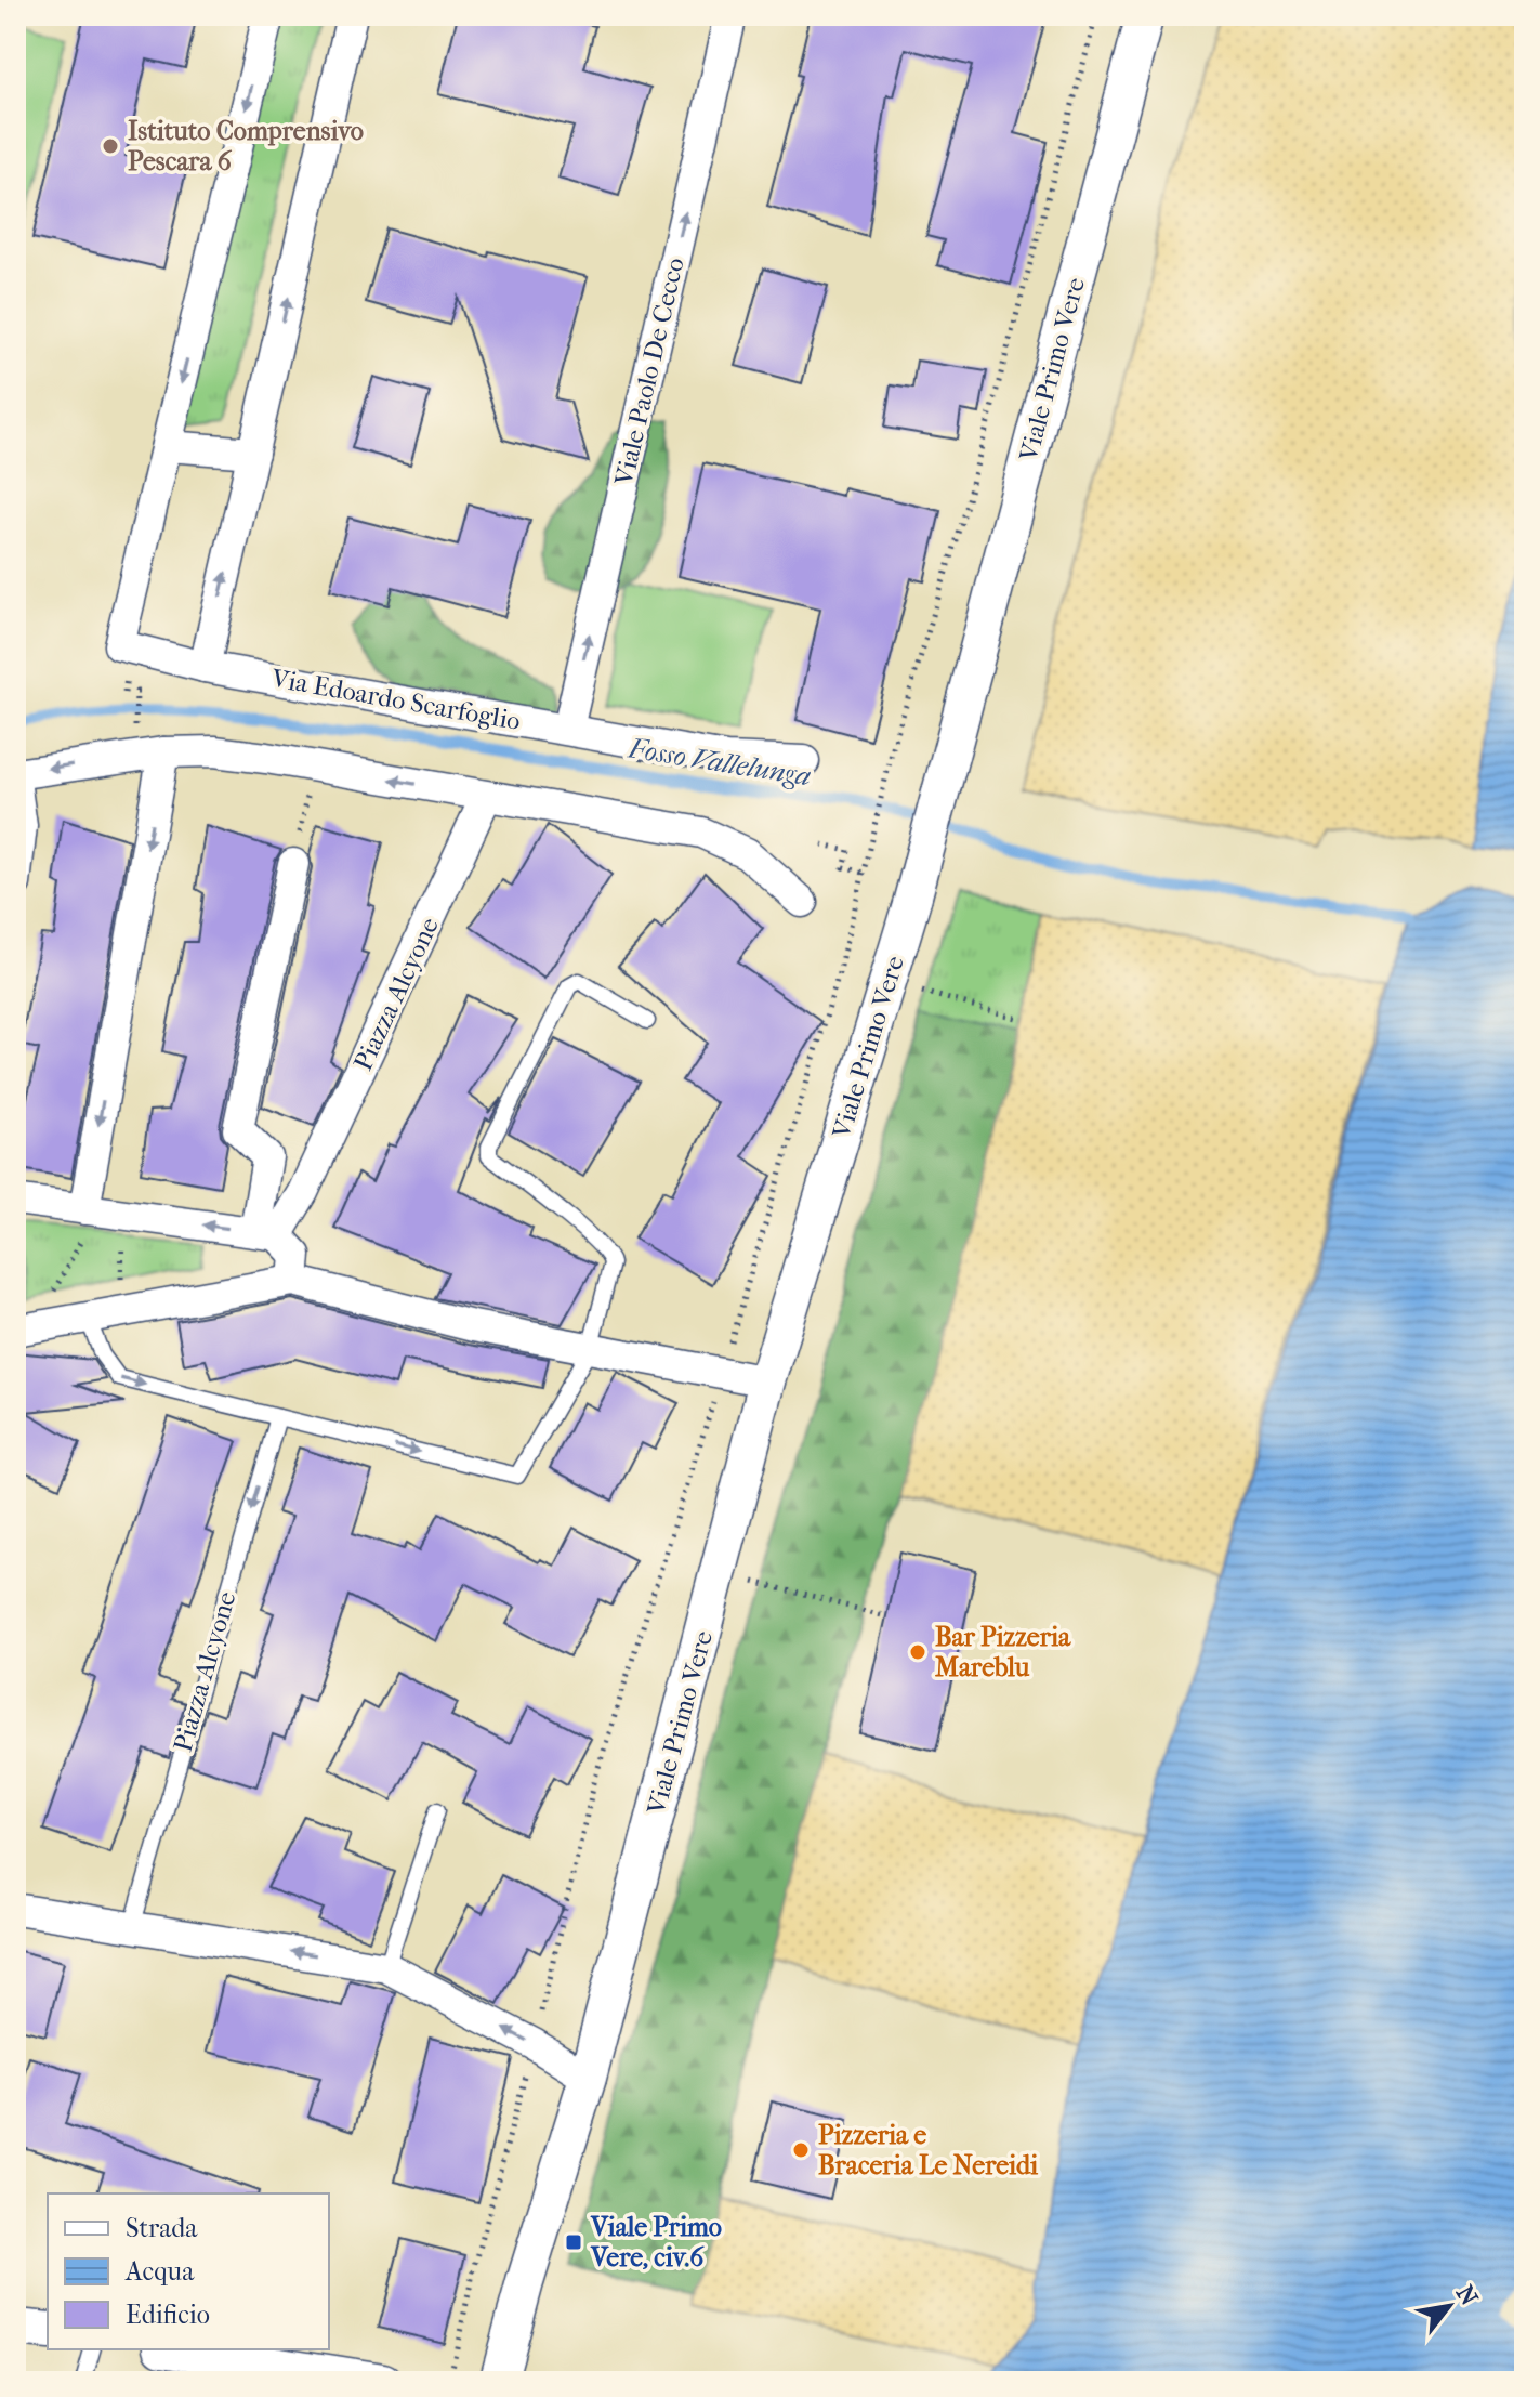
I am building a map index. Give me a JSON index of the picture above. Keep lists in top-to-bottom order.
{
  "streets": {
    "street": [
      "Viale Primo Vere",
      "Viale Paolo De Cecco",
      "Via Edoardo Scarfoglio",
      "Piazza Alcyone"
    ]
  },
  "crossings": [
    ["Viale Paolo De Cecco", "Via Edoardo Scarfoglio"]
  ],
  "one_way": ["Viale Paolo De Cecco", "Piazza Alcyone"],
  "water": ["Fosso Vallelunga"],
  "places": {
    "other": ["Istituto Comprensivo Pescara 6", "Bar Pizzeria Mareblu", "Pizzeria e Braceria Le Nereidi"],
    "transit": ["Viale Primo Vere, civ.6"]
  },
  "legend": ["Strada", "Acqua", "Edificio"],
  "north": "top right"
}
